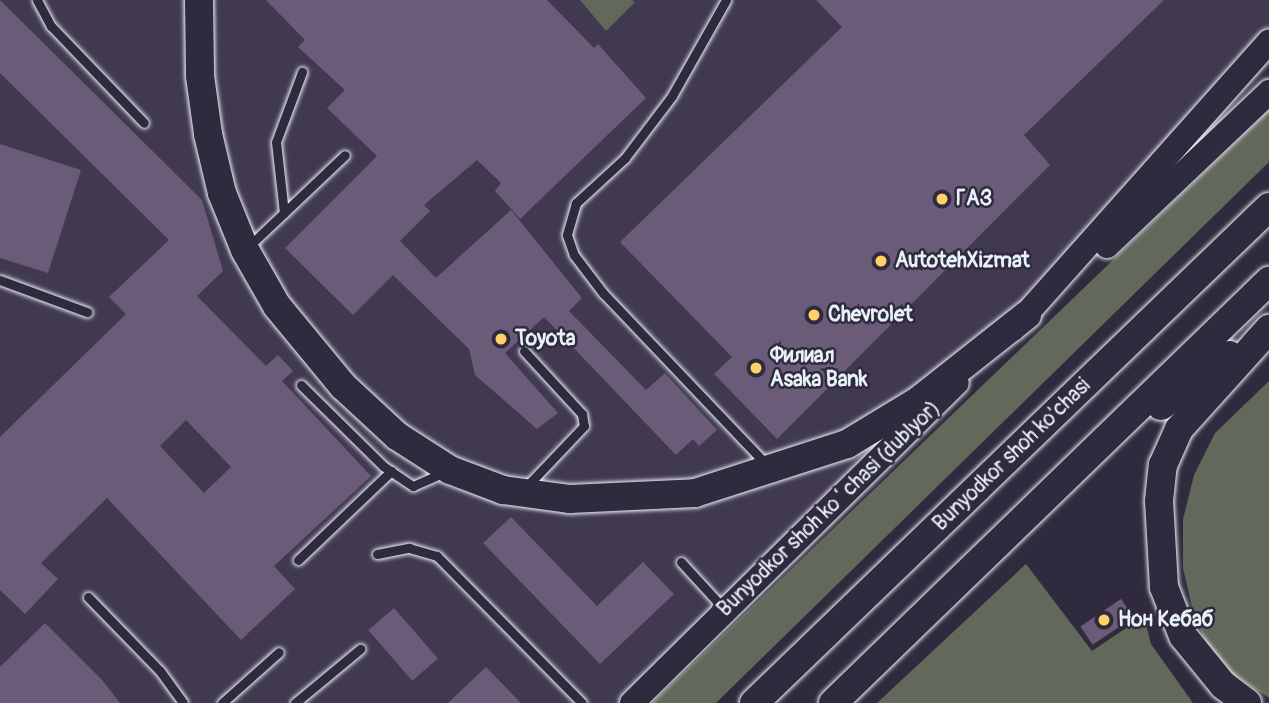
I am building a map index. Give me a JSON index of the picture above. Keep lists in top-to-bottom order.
{
  "streets": {
    "main road": ["Bunyodkor shoh ko'chasi"],
    "street": ["Bunyodkor shoh koʻchasi (dublyor)"]
  },
  "places": [
    "ГАЗ",
    "AutotehXizmat",
    "Chevrolet",
    "Toyota",
    "Филиал Asaka Bank",
    "Нон Кебаб"
  ]
}
